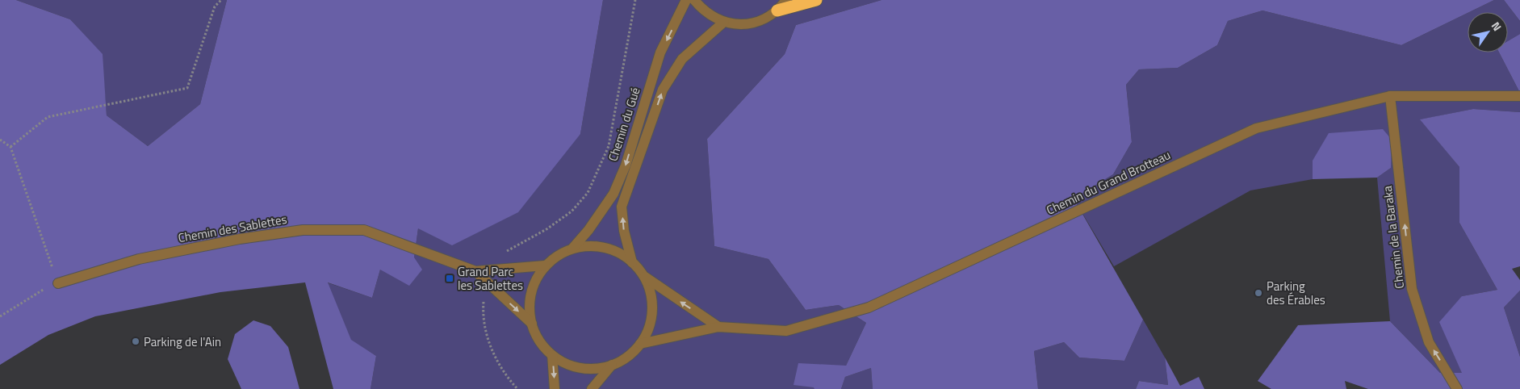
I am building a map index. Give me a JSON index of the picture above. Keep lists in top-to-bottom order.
{
  "streets": {
    "street": [
      "Chemin du Gué",
      "Chemin du Grand Brotteau",
      "Chemin des Sablettes",
      "Chemin de la Baraka"
    ]
  },
  "crossings": [
    ["Chemin du Gué", "Chemin du Grand Brotteau"],
    ["Chemin du Grand Brotteau", "Chemin de la Baraka"]
  ],
  "one_way": ["Chemin de la Baraka"],
  "places": {
    "transit": ["Grand Parc les Sablettes"],
    "other": ["Parking des Érables", "Parking de l'Ain"]
  },
  "north": "top right"
}
